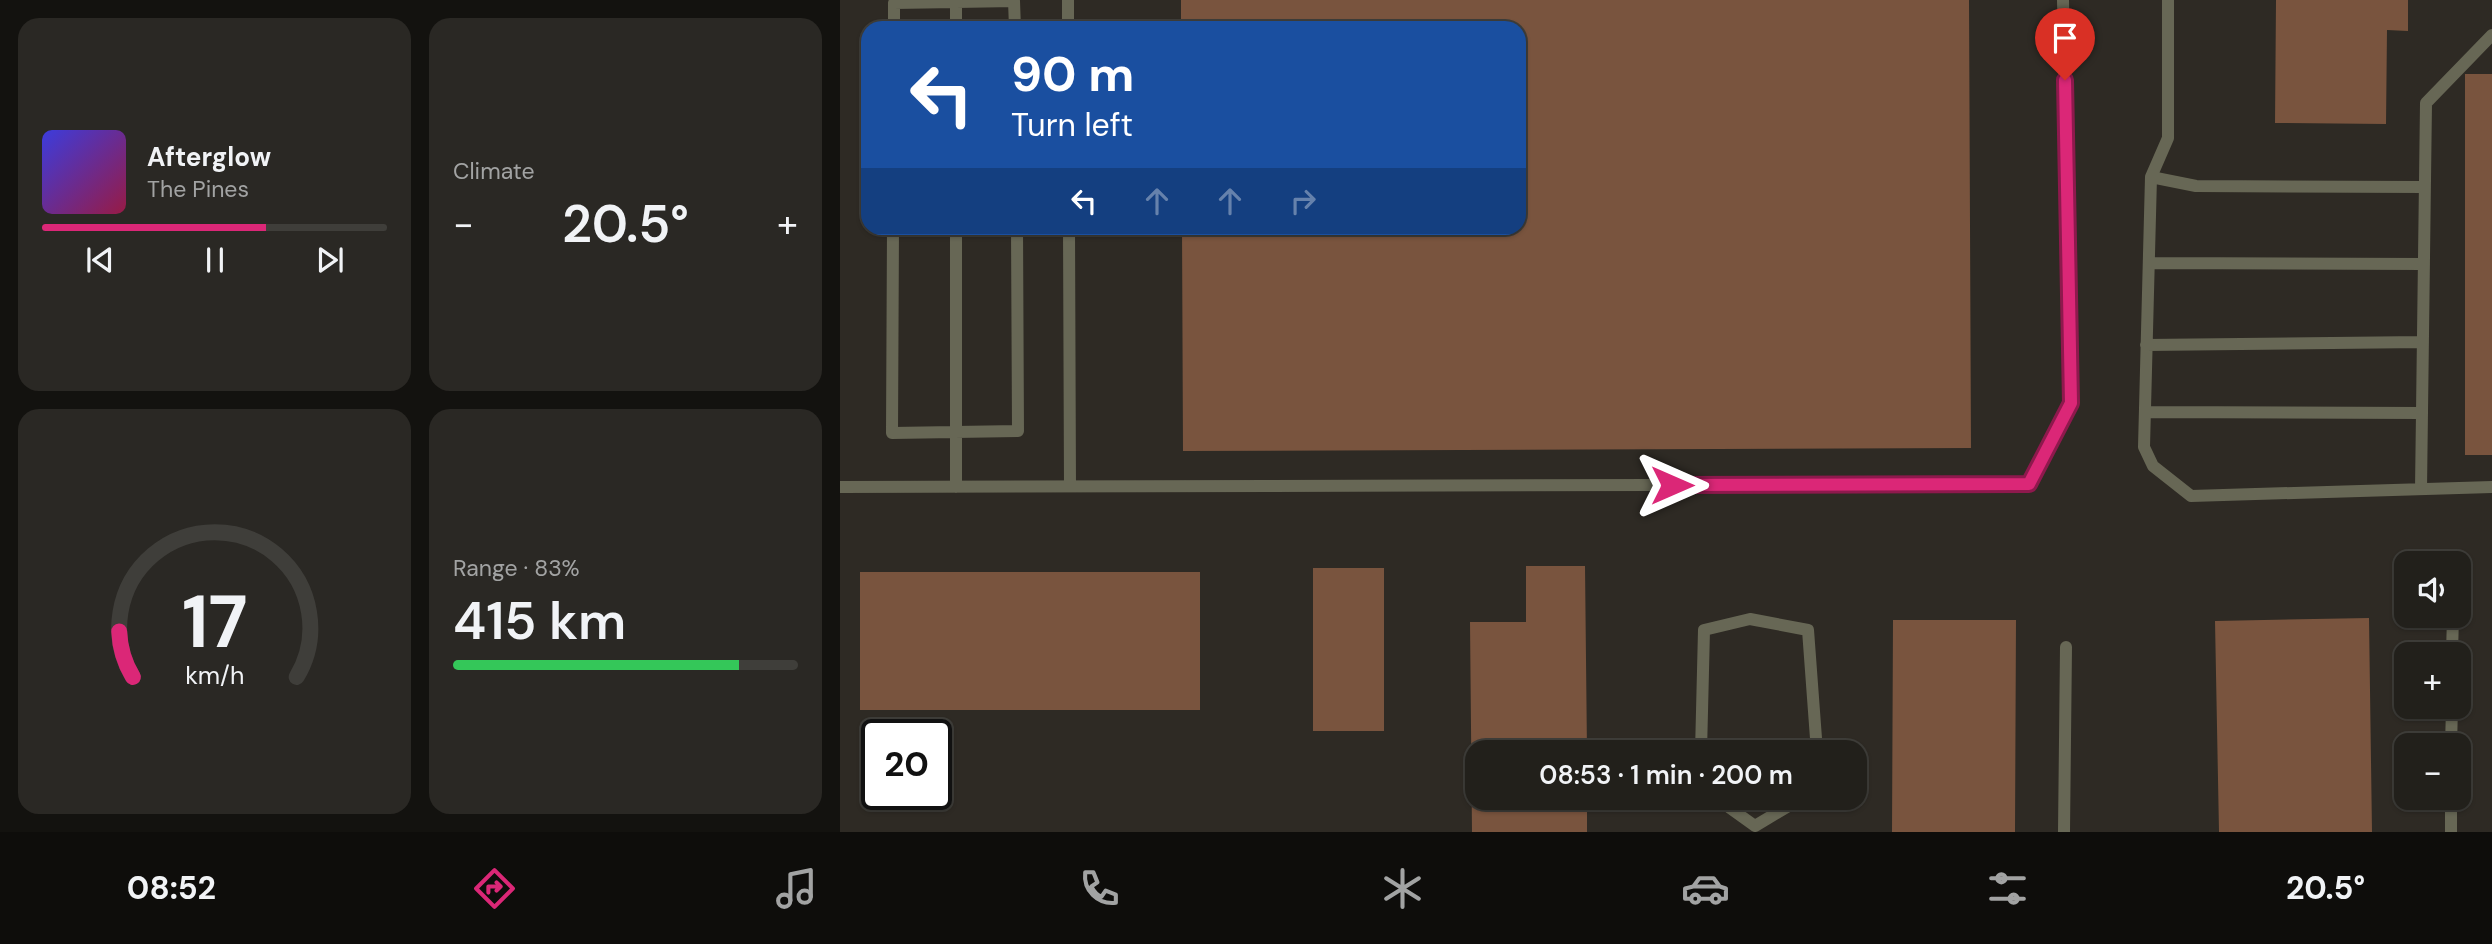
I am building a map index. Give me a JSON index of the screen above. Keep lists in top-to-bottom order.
{
  "page": {
    "tile": [
      "Climate",
      ["Range · 83%", "415 km"]
    ],
    "turn": ["90 m", "Turn left"],
    "song": ["Afterglow", "The Pines"],
    "heat": ["−", "20.5°", "+"],
    "map_buttons": ["+", "−"],
    "limit": "20",
    "trip": "08:53 · 1 min · 200 m",
    "tabs": ["08:52", "20.5°"],
    "gauge": ["17", "km/h"]
  }
}
